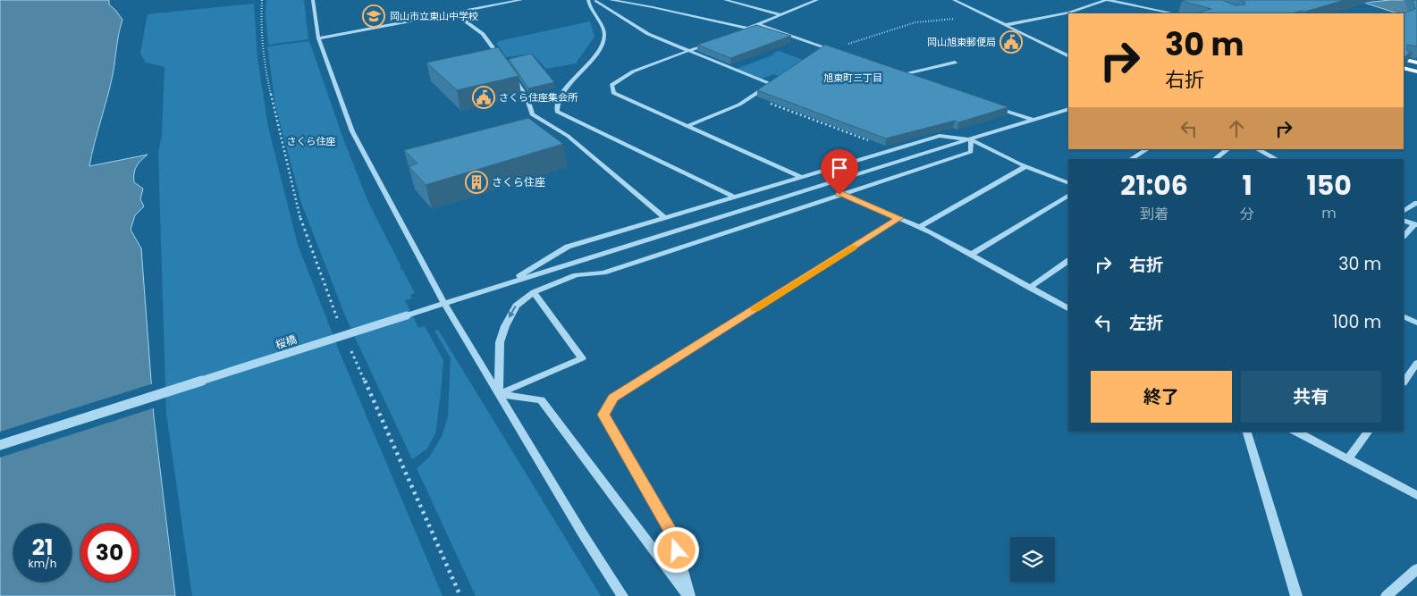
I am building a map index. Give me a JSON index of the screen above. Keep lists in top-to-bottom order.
{
  "streets": {
    "street": ["桜橋"]
  },
  "districts": ["旭東町三丁目", "さくら住座"],
  "places": {
    "school or university": ["岡山市立東山中学校"],
    "public building": ["岡山旭東郵便局", "さくら住座集会所"],
    "building": ["さくら住座"]
  },
  "page": {
    "turn": ["30 m", "右折"],
    "eta": [
      "21:06",
      "到着",
      "1",
      "分",
      "150",
      "m"
    ],
    "list": [
      {
        "name": "右折",
        "value": "30 m"
      },
      {
        "name": "左折",
        "value": "100 m"
      }
    ],
    "buttons": ["終了", "共有"],
    "speed": "21 km/h",
    "limit": "30"
  }
}
